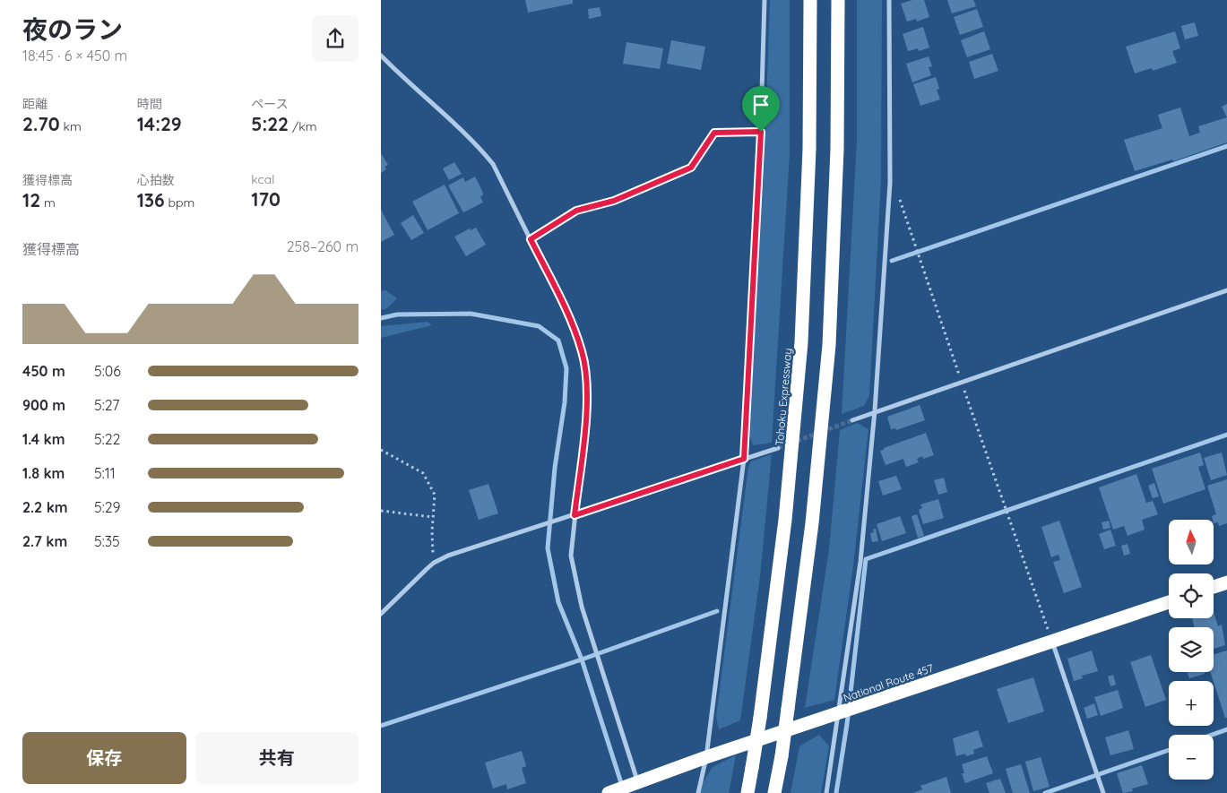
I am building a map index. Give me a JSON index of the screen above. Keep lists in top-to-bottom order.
{
  "streets": {
    "highway": ["Tohoku Expressway", "National Route 457"]
  },
  "north": "top",
  "page": {
    "heading": ["夜のラン", "18:45 · 6 × 450 m"],
    "stats": [
      ["距離", "2.70 km"],
      ["時間", "14:29"],
      ["ペース", "5:22 /km"],
      ["獲得標高", "12 m"],
      ["心拍数", "136 bpm"],
      ["kcal", "170"]
    ],
    "chart": ["獲得標高", "258–260 m"],
    "list": [
      {
        "name": "450 m",
        "note": "5:06"
      },
      {
        "name": "900 m",
        "note": "5:27"
      },
      {
        "name": "1.4 km",
        "note": "5:22"
      },
      {
        "name": "1.8 km",
        "note": "5:11"
      },
      {
        "name": "2.2 km",
        "note": "5:29"
      },
      {
        "name": "2.7 km",
        "note": "5:35"
      }
    ],
    "map_buttons": ["+", "−"],
    "buttons": ["保存", "共有"]
  }
}
